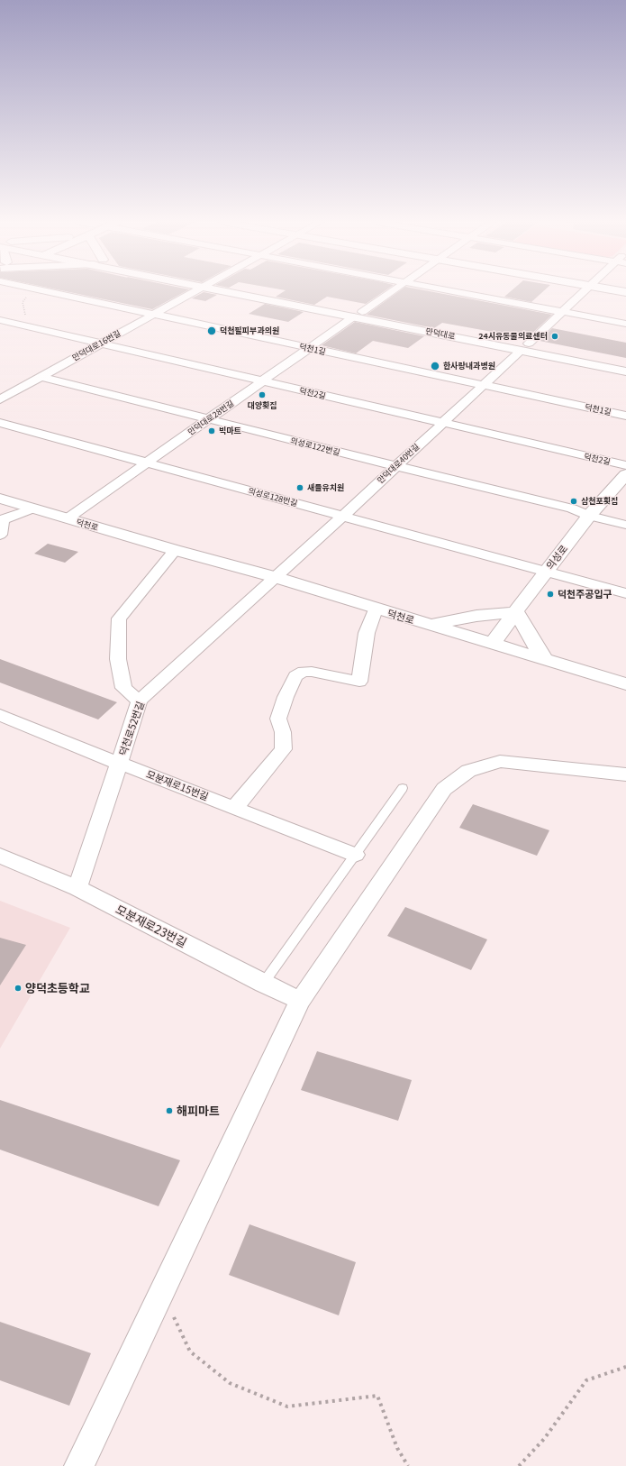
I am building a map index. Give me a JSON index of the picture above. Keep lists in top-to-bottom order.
{
  "streets": {
    "main road": ["만덕대로", "덕천로", "의성로"],
    "street": [
      "만덕대로16번길",
      "덕천1길",
      "덕천2길",
      "만덕대로28번길",
      "의성로122번길",
      "만덕대로40번길",
      "의성로128번길",
      "덕천로52번길",
      "모분재로15번길",
      "모분재로23번길"
    ]
  },
  "crossings": [
    ["만덕대로", "만덕대로28번길"],
    ["만덕대로", "만덕대로40번길"],
    ["만덕대로16번길", "덕천1길"],
    ["만덕대로16번길", "덕천2길"],
    ["만덕대로16번길", "의성로122번길"],
    ["덕천1길", "만덕대로28번길"],
    ["덕천1길", "만덕대로40번길"],
    ["덕천2길", "만덕대로28번길"],
    ["덕천2길", "만덕대로40번길"],
    ["만덕대로28번길", "의성로122번길"],
    ["만덕대로28번길", "의성로128번길"],
    ["만덕대로28번길", "덕천로"],
    ["의성로122번길", "만덕대로40번길"],
    ["의성로122번길", "의성로"],
    ["만덕대로40번길", "의성로128번길"],
    ["만덕대로40번길", "덕천로"],
    ["만덕대로40번길", "덕천로52번길"],
    ["의성로128번길", "의성로"],
    ["덕천로", "의성로"],
    ["덕천로", "덕천로52번길"],
    ["덕천로52번길", "모분재로15번길"],
    ["덕천로52번길", "모분재로23번길"]
  ],
  "places": [
    "덕천필피부과의원",
    "24시유동물의료센터",
    "한사랑내과병원",
    "대양횟집",
    "빅마트",
    "새들유치원",
    "삼천포횟집",
    "덕천주공입구",
    "양덕초등학교",
    "해피마트"
  ]
}
